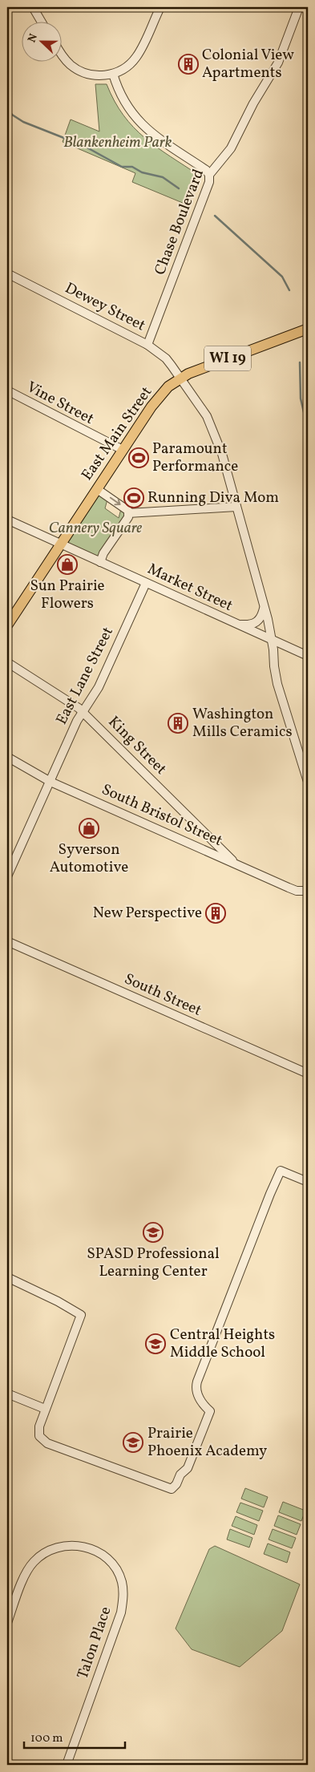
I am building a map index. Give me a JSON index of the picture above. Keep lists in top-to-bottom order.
{
  "streets": {
    "main road": ["WI 19", "East Main Street"],
    "street": [
      "Chase Boulevard",
      "Dewey Street",
      "Vine Street",
      "Market Street",
      "East Lane Street",
      "King Street",
      "South Bristol Street",
      "South Street",
      "Talon Place"
    ]
  },
  "crossings": [
    ["Chase Boulevard", "Dewey Street"],
    ["Dewey Street", "East Main Street"],
    ["Dewey Street", "Market Street"],
    ["Vine Street", "East Main Street"],
    ["East Main Street", "Market Street"],
    ["Market Street", "East Lane Street"],
    ["East Lane Street", "King Street"],
    ["East Lane Street", "South Bristol Street"],
    ["King Street", "South Bristol Street"]
  ],
  "parks": ["Blankenheim Park", "Cannery Square"],
  "places": {
    "building": ["Colonial View Apartments", "Washington Mills Ceramics", "New Perspective"],
    "sports": ["Paramount Performance", "Running Diva Mom"],
    "shop": ["Sun Prairie Flowers", "Syverson Automotive"],
    "school or university": ["SPASD Professional Learning Center", "Central Heights Middle School", "Prairie Phoenix Academy"]
  },
  "scale_bar": "100 m",
  "north": "left"
}
